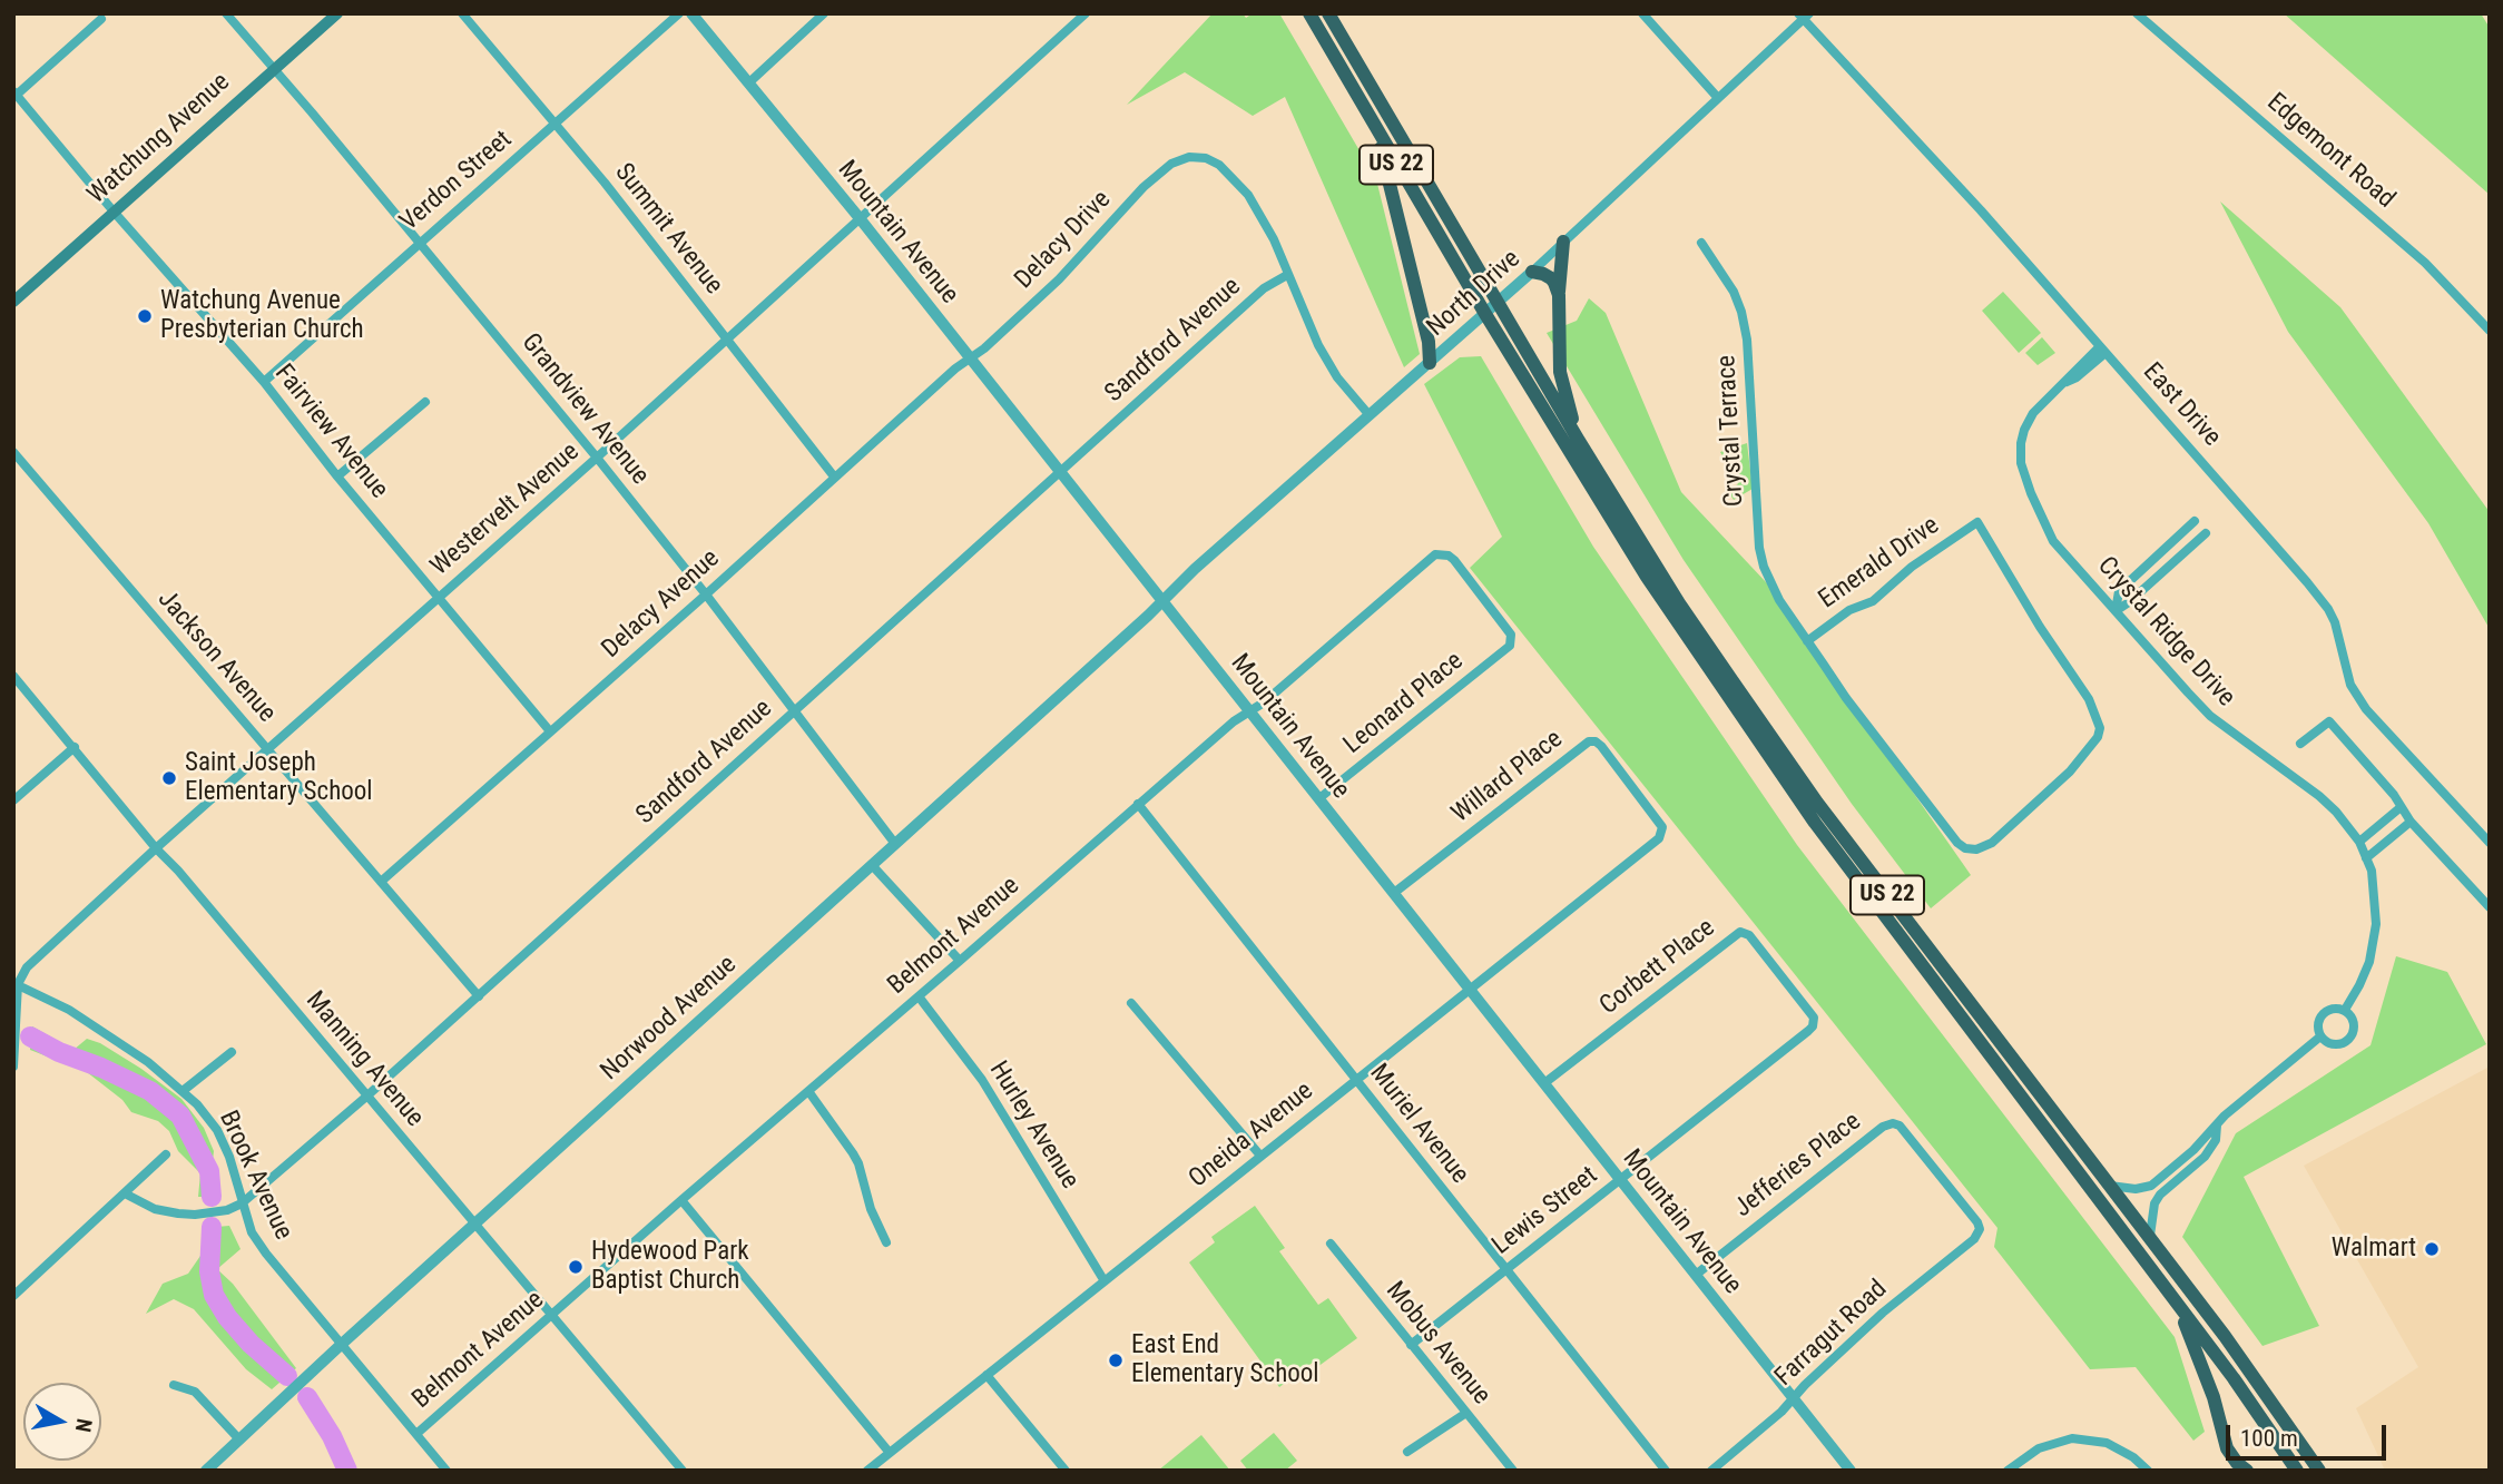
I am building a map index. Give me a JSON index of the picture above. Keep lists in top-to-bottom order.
{
  "streets": {
    "highway": ["US 22"],
    "main road": ["Watchung Avenue"],
    "street": [
      "Edgemont Road",
      "Verdon Street",
      "Summit Avenue",
      "Mountain Avenue",
      "Delacy Drive",
      "North Drive",
      "Sandford Avenue",
      "East Drive",
      "Grandview Avenue",
      "Crystal Terrace",
      "Fairview Avenue",
      "Westervelt Avenue",
      "Emerald Drive",
      "Delacy Avenue",
      "Crystal Ridge Drive",
      "Jackson Avenue",
      "Leonard Place",
      "Willard Place",
      "Belmont Avenue",
      "Corbett Place",
      "Norwood Avenue",
      "Manning Avenue",
      "Muriel Avenue",
      "Hurley Avenue",
      "Oneida Avenue",
      "Jefferies Place",
      "Brook Avenue",
      "Lewis Street",
      "Farragut Road",
      "Mobus Avenue"
    ]
  },
  "crossings": [
    ["Watchung Avenue", "Grandview Avenue"],
    ["Watchung Avenue", "Fairview Avenue"],
    ["US 22", "North Drive"],
    ["US 22", "Crystal Ridge Drive"],
    ["Verdon Street", "Summit Avenue"],
    ["Verdon Street", "Grandview Avenue"],
    ["Verdon Street", "Fairview Avenue"],
    ["Summit Avenue", "Westervelt Avenue"],
    ["Summit Avenue", "Delacy Avenue"],
    ["Mountain Avenue", "Delacy Drive"],
    ["Mountain Avenue", "North Drive"],
    ["Mountain Avenue", "Sandford Avenue"],
    ["Mountain Avenue", "Westervelt Avenue"],
    ["Mountain Avenue", "Delacy Avenue"],
    ["Mountain Avenue", "Leonard Place"],
    ["Mountain Avenue", "Willard Place"],
    ["Mountain Avenue", "Belmont Avenue"],
    ["Mountain Avenue", "Corbett Place"],
    ["Mountain Avenue", "Norwood Avenue"],
    ["Mountain Avenue", "Oneida Avenue"],
    ["Mountain Avenue", "Jefferies Place"],
    ["Mountain Avenue", "Lewis Street"],
    ["Mountain Avenue", "Farragut Road"],
    ["Delacy Drive", "Sandford Avenue"],
    ["Delacy Drive", "Delacy Avenue"],
    ["North Drive", "East Drive"],
    ["North Drive", "Norwood Avenue"],
    ["Sandford Avenue", "Grandview Avenue"],
    ["Sandford Avenue", "Jackson Avenue"],
    ["Sandford Avenue", "Manning Avenue"],
    ["Sandford Avenue", "Brook Avenue"],
    ["East Drive", "Crystal Ridge Drive"],
    ["Grandview Avenue", "Westervelt Avenue"],
    ["Grandview Avenue", "Delacy Avenue"],
    ["Grandview Avenue", "Norwood Avenue"],
    ["Crystal Terrace", "Emerald Drive"],
    ["Fairview Avenue", "Westervelt Avenue"],
    ["Fairview Avenue", "Delacy Avenue"],
    ["Westervelt Avenue", "Jackson Avenue"],
    ["Westervelt Avenue", "Manning Avenue"],
    ["Westervelt Avenue", "Brook Avenue"],
    ["Delacy Avenue", "Jackson Avenue"],
    ["Leonard Place", "Belmont Avenue"],
    ["Willard Place", "Oneida Avenue"],
    ["Belmont Avenue", "Manning Avenue"],
    ["Belmont Avenue", "Muriel Avenue"],
    ["Belmont Avenue", "Hurley Avenue"],
    ["Belmont Avenue", "Brook Avenue"],
    ["Corbett Place", "Lewis Street"],
    ["Norwood Avenue", "Manning Avenue"],
    ["Norwood Avenue", "Brook Avenue"],
    ["Muriel Avenue", "Oneida Avenue"],
    ["Muriel Avenue", "Lewis Street"],
    ["Hurley Avenue", "Oneida Avenue"],
    ["Jefferies Place", "Farragut Road"],
    ["Lewis Street", "Mobus Avenue"]
  ],
  "places": [
    "Watchung Avenue Presbyterian Church",
    "Saint Joseph Elementary School",
    "Walmart",
    "Hydewood Park Baptist Church",
    "East End Elementary School"
  ],
  "scale_bar": "100 m",
  "north": "right"
}
